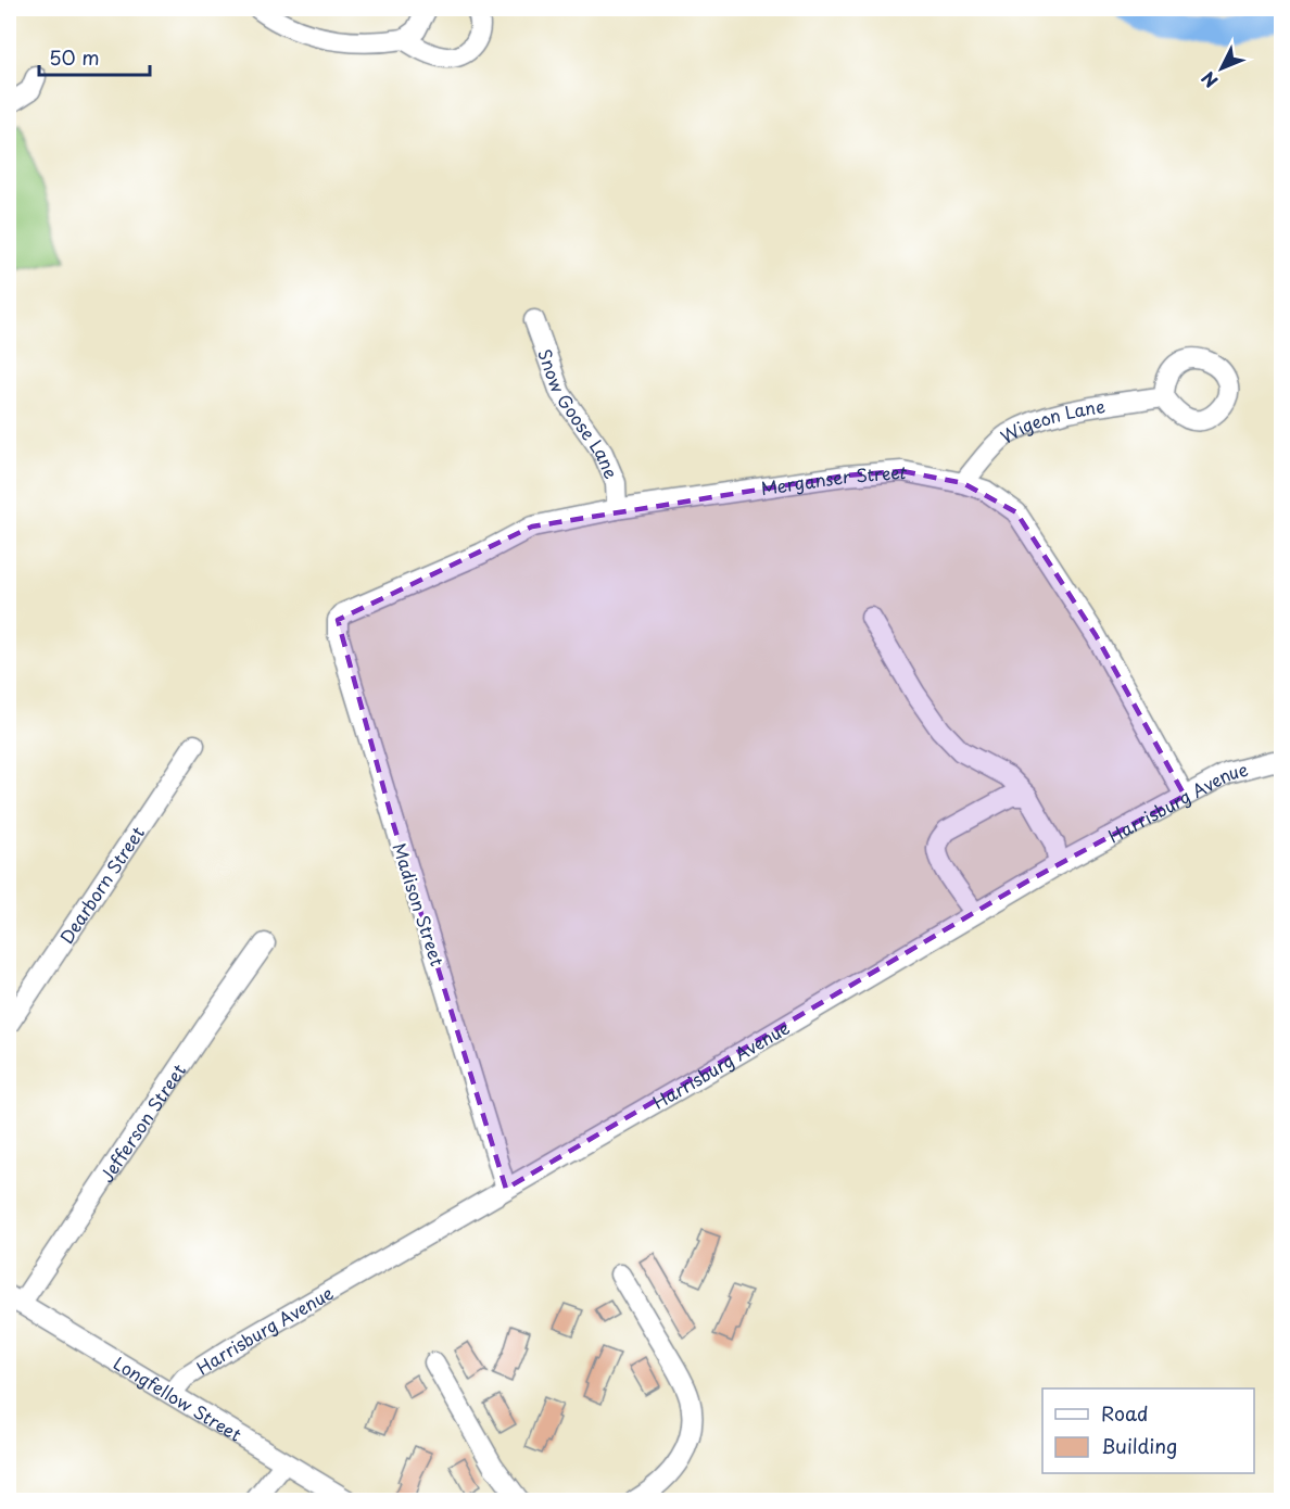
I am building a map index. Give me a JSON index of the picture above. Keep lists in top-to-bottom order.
{
  "streets": {
    "street": [
      "Snow Goose Lane",
      "Wigeon Lane",
      "Merganser Street",
      "Harrisburg Avenue",
      "Dearborn Street",
      "Madison Street",
      "Jefferson Street",
      "Longfellow Street"
    ]
  },
  "crossings": [
    ["Snow Goose Lane", "Merganser Street"],
    ["Wigeon Lane", "Merganser Street"],
    ["Merganser Street", "Harrisburg Avenue"],
    ["Merganser Street", "Madison Street"],
    ["Harrisburg Avenue", "Madison Street"],
    ["Harrisburg Avenue", "Longfellow Street"],
    ["Jefferson Street", "Longfellow Street"]
  ],
  "legend": ["Road", "Building"],
  "scale_bar": "50 m",
  "north": "bottom left"
}
